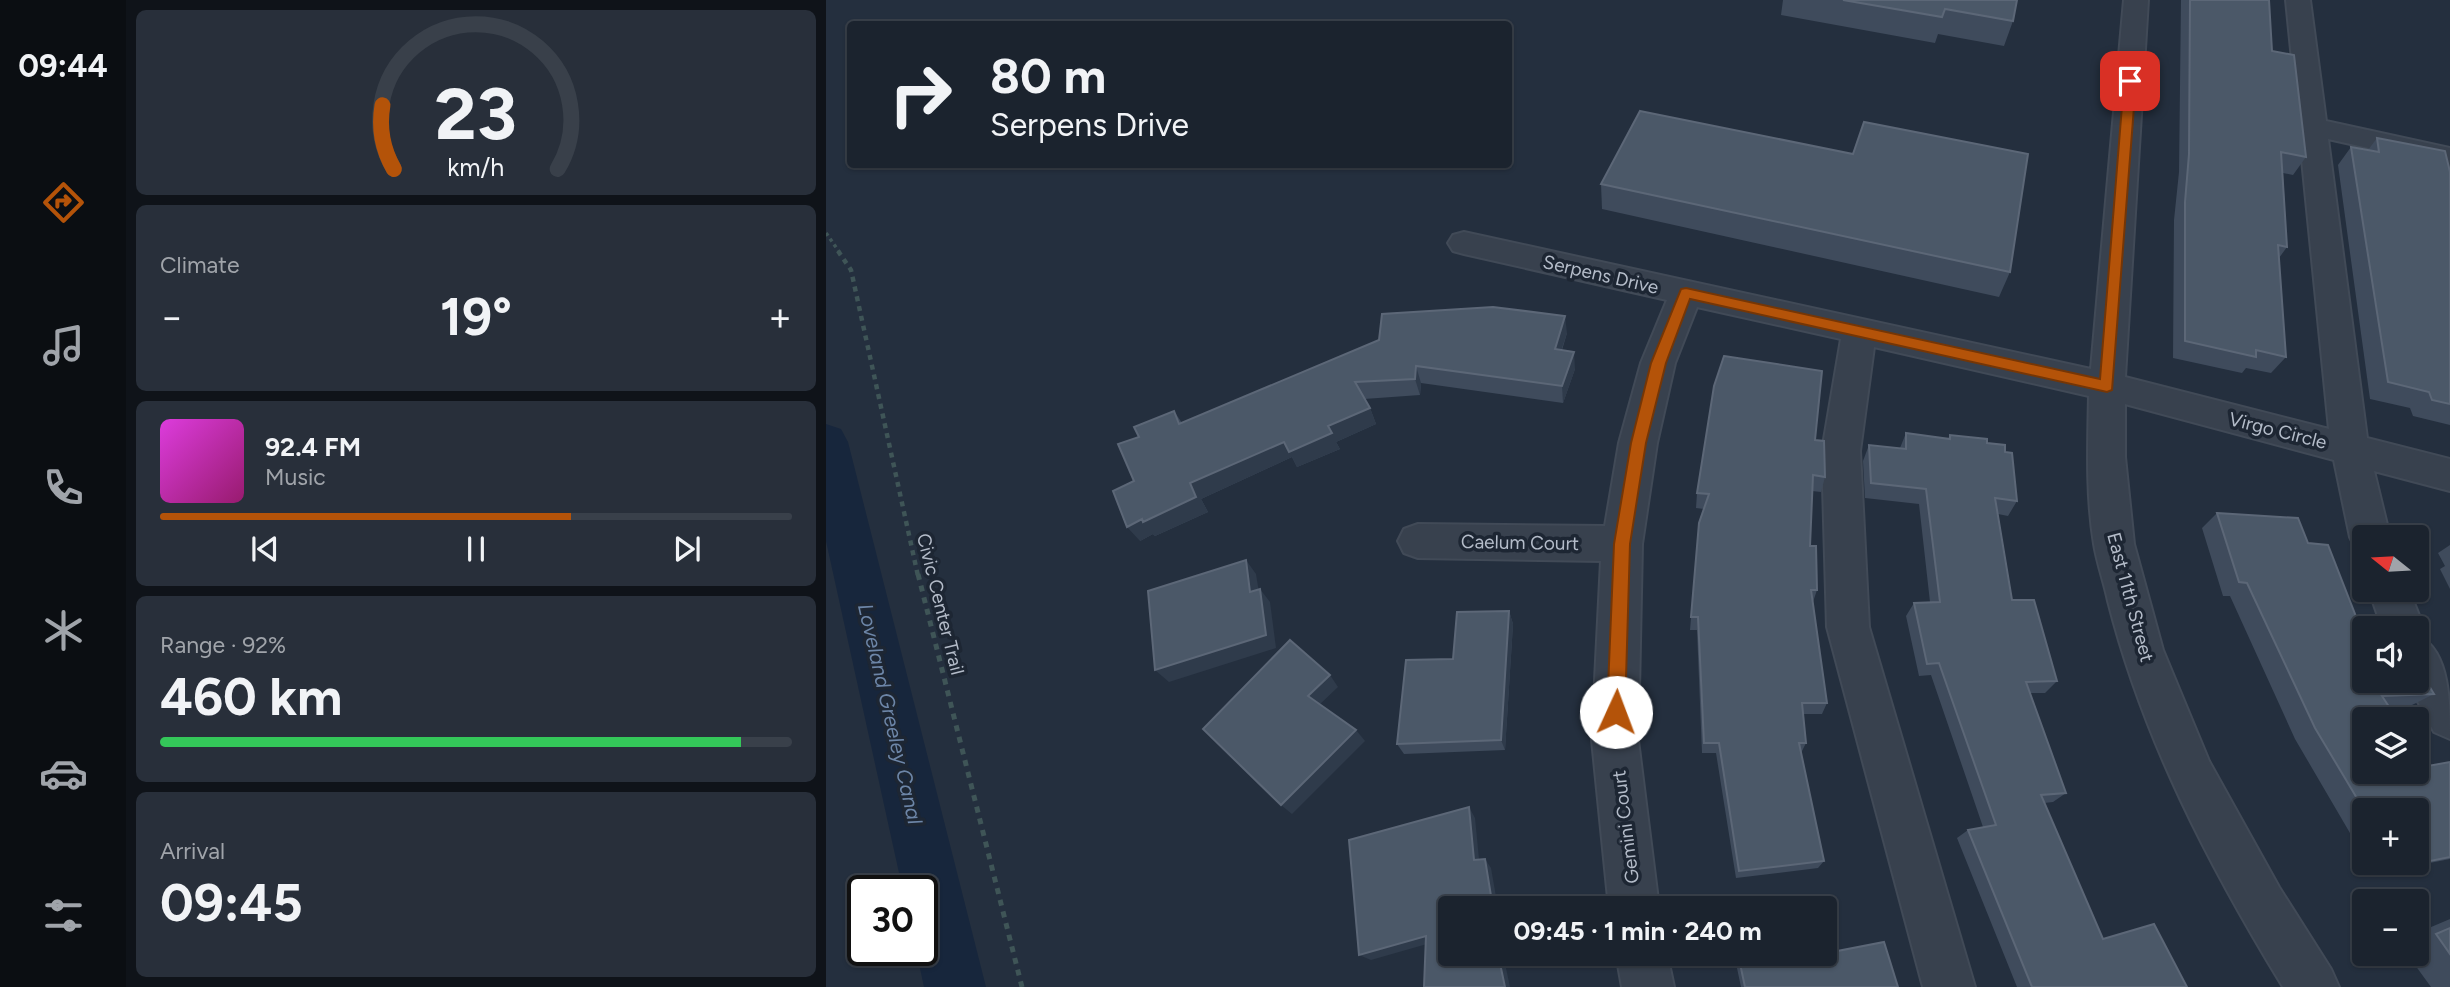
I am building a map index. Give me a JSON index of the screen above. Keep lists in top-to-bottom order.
{
  "streets": {
    "street": [
      "Serpens Drive",
      "Virgo Circle",
      "Caelum Court",
      "East 11th Street",
      "Gemini Court"
    ],
    "path": ["Civic Center Trail"]
  },
  "crossings": [
    ["Serpens Drive", "Virgo Circle"],
    ["Serpens Drive", "East 11th Street"],
    ["Serpens Drive", "Gemini Court"],
    ["Virgo Circle", "East 11th Street"],
    ["Caelum Court", "Gemini Court"]
  ],
  "water": ["Loveland Greeley Canal"],
  "north": "left",
  "page": {
    "tabs": "09:44",
    "turn": ["80 m", "Serpens Drive"],
    "tile": [
      "Climate",
      ["Range · 92%", "460 km"],
      ["Arrival", "09:45"]
    ],
    "heat": ["−", "19°", "+"],
    "song": ["92.4 FM", "Music"],
    "map_buttons": ["+", "−"],
    "limit": "30",
    "trip": "09:45 · 1 min · 240 m",
    "gauge": ["23", "km/h"]
  }
}
